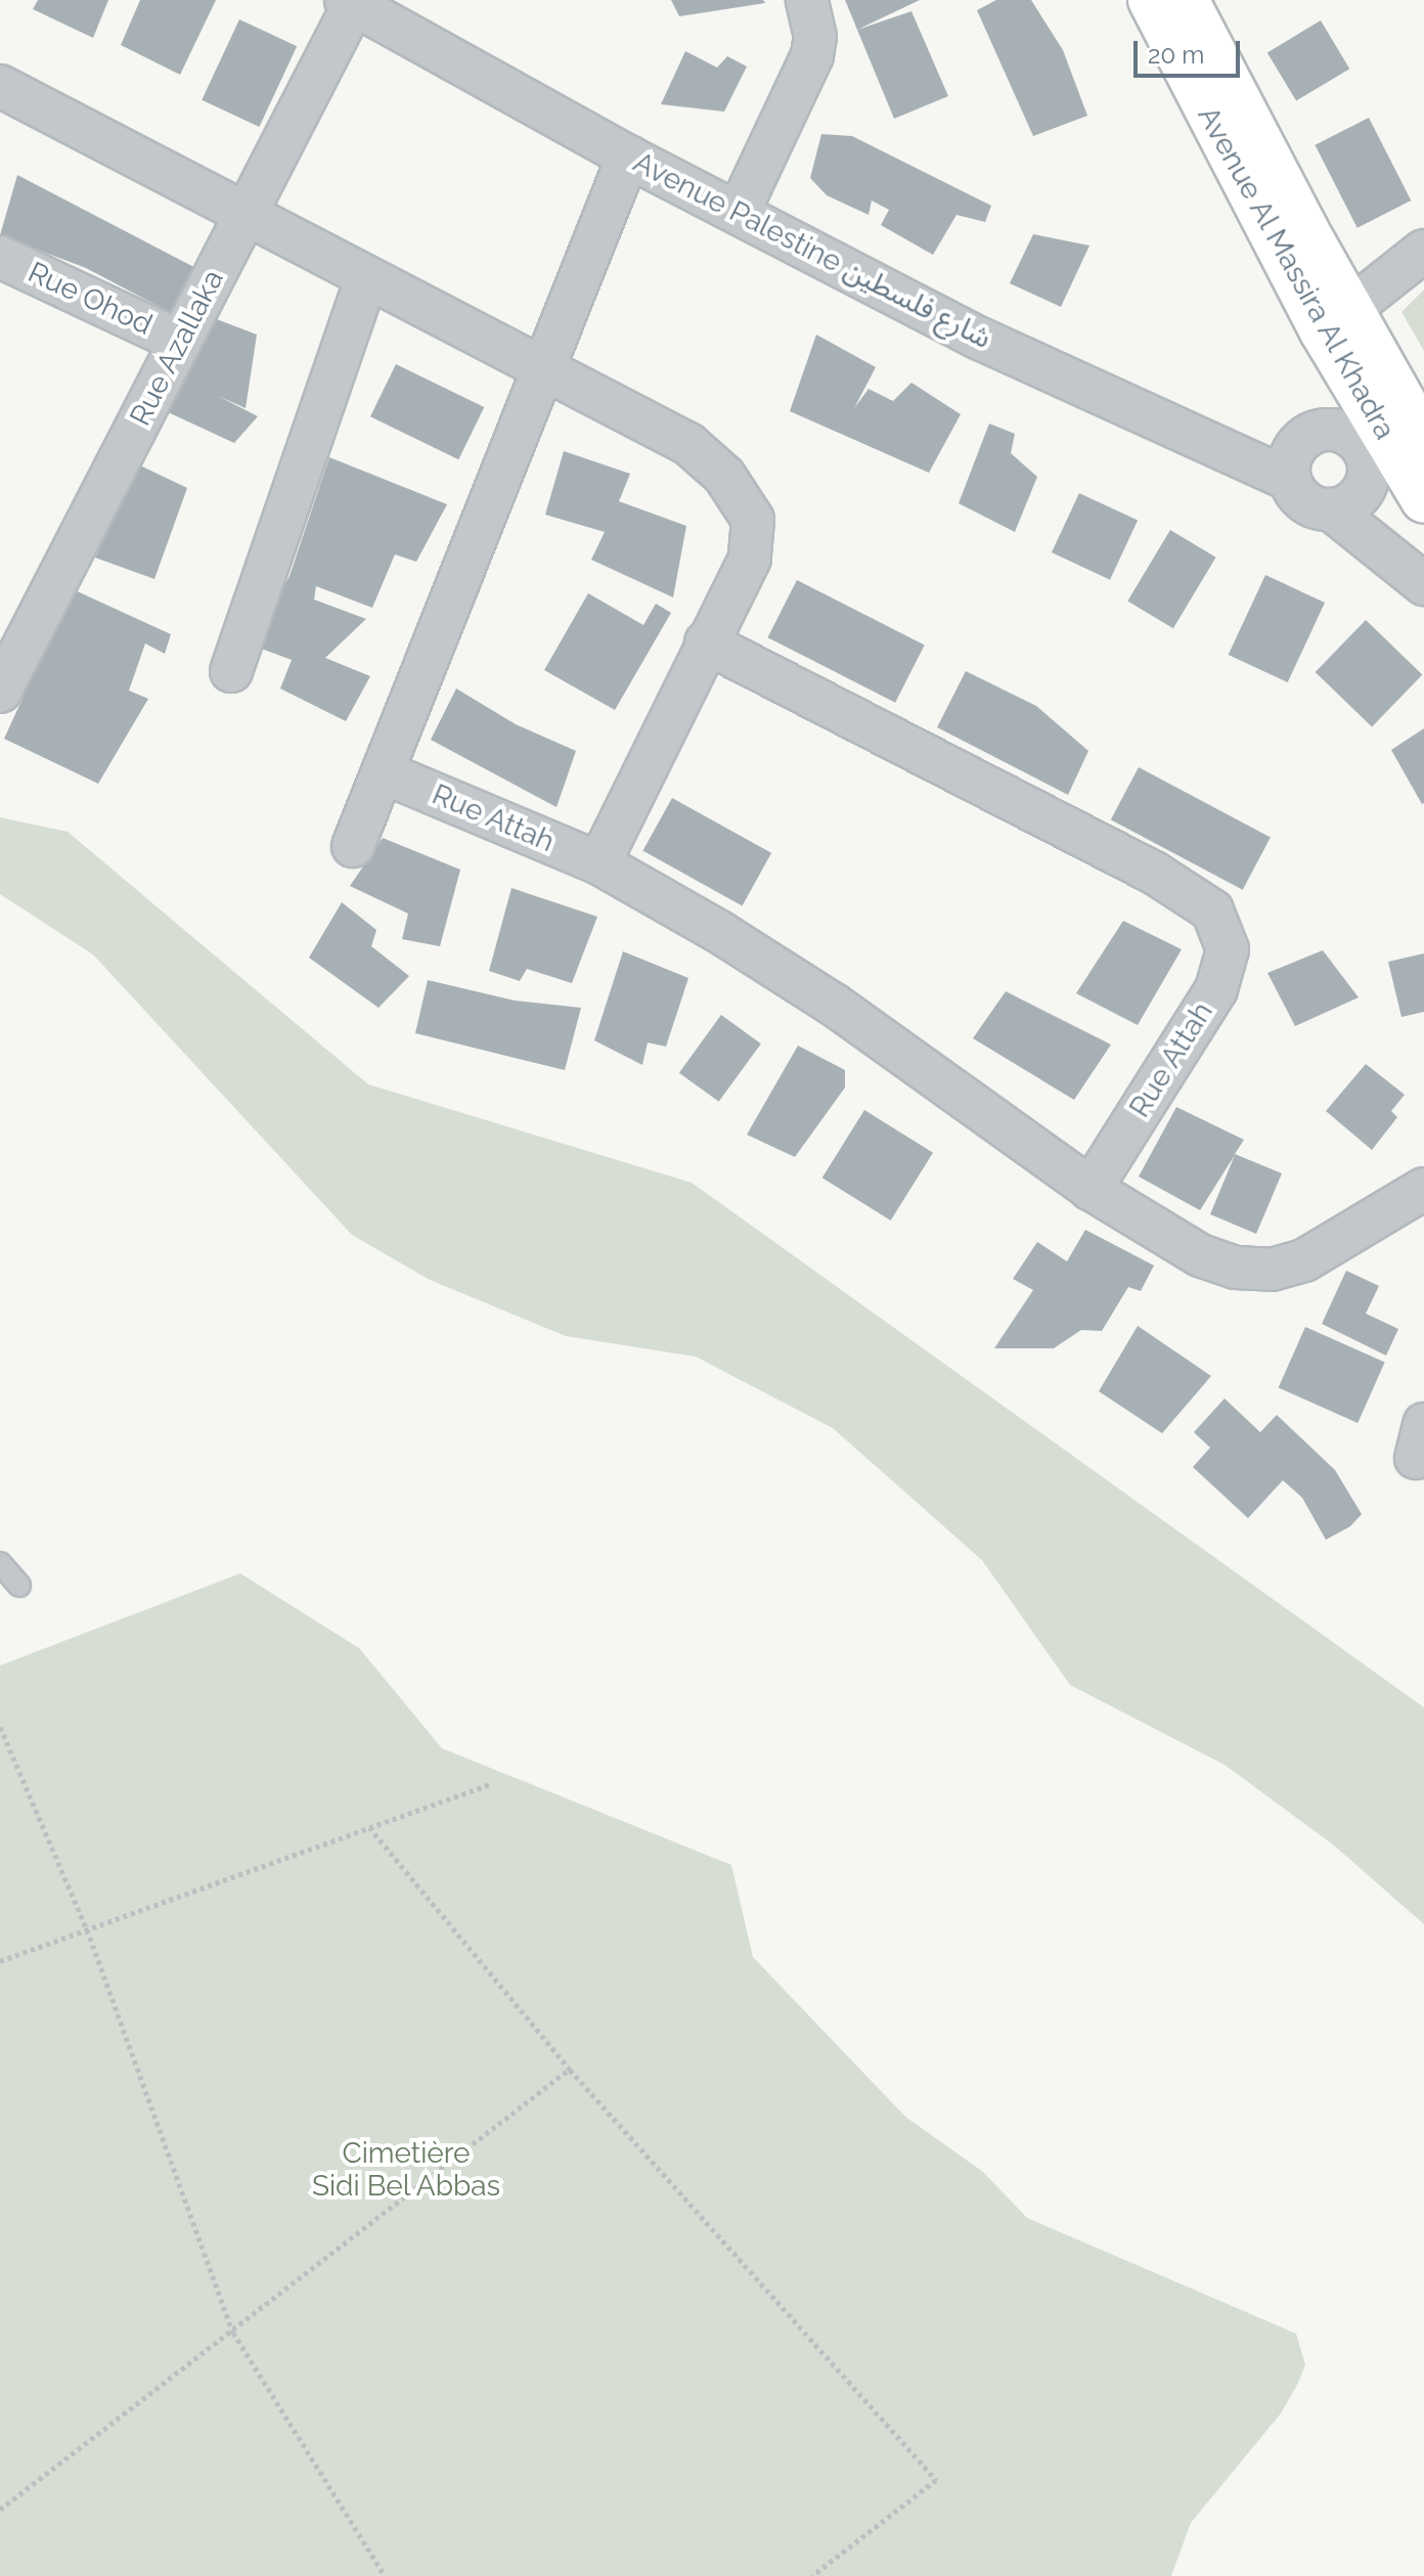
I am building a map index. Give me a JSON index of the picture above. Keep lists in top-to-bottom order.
{
  "streets": {
    "main road": ["Avenue Al Massira Al Khadra"],
    "street": [
      "Avenue Palestine شارع فلسطين",
      "Rue Ohod",
      "Rue Azallaka",
      "Rue Attah"
    ]
  },
  "crossings": [
    ["Avenue Palestine شارع فلسطين", "Rue Azallaka"],
    ["Rue Ohod", "Rue Azallaka"]
  ],
  "parks": ["Cimetière Sidi Bel Abbas"],
  "scale_bar": "20 m"
}
